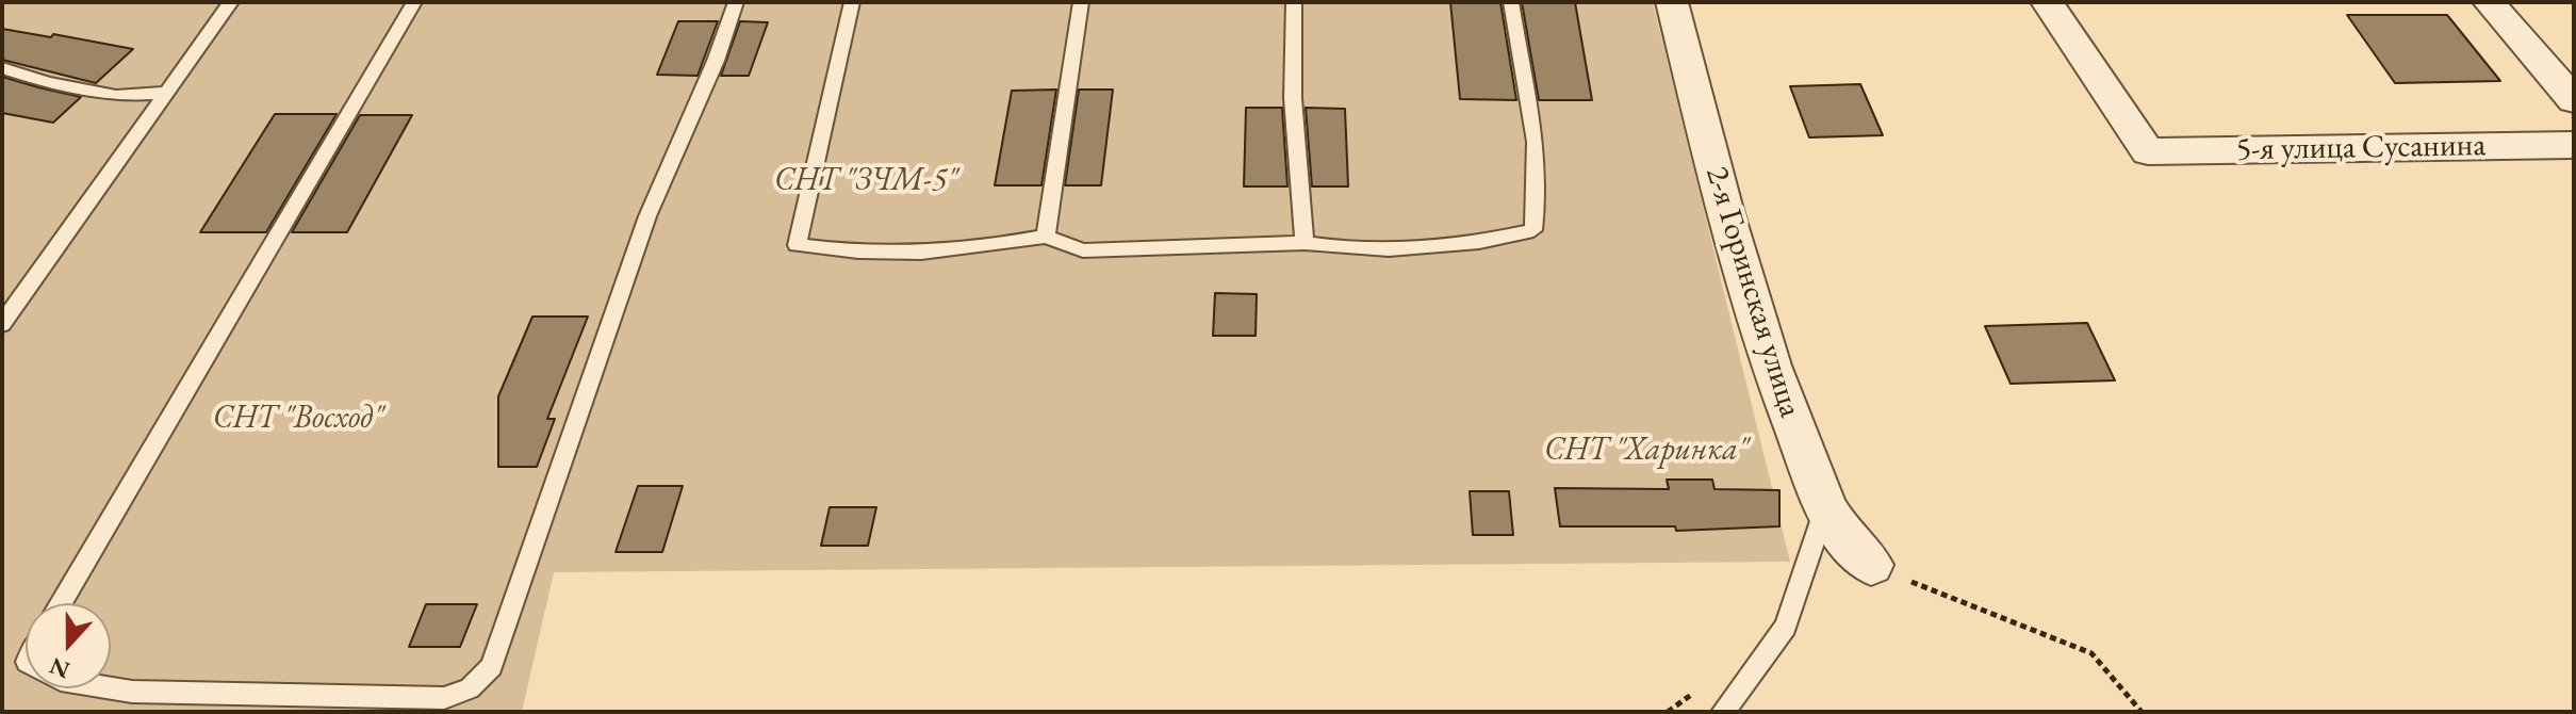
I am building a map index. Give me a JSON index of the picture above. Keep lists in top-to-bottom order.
{
  "streets": {
    "street": ["5-я улица Сусанина", "2-я Горинская улица"]
  },
  "parks": ["СНТ \"ЗЧМ-5\"", "СНТ \"Восход\"", "СНТ \"Харинка\""],
  "north": "bottom"
}
